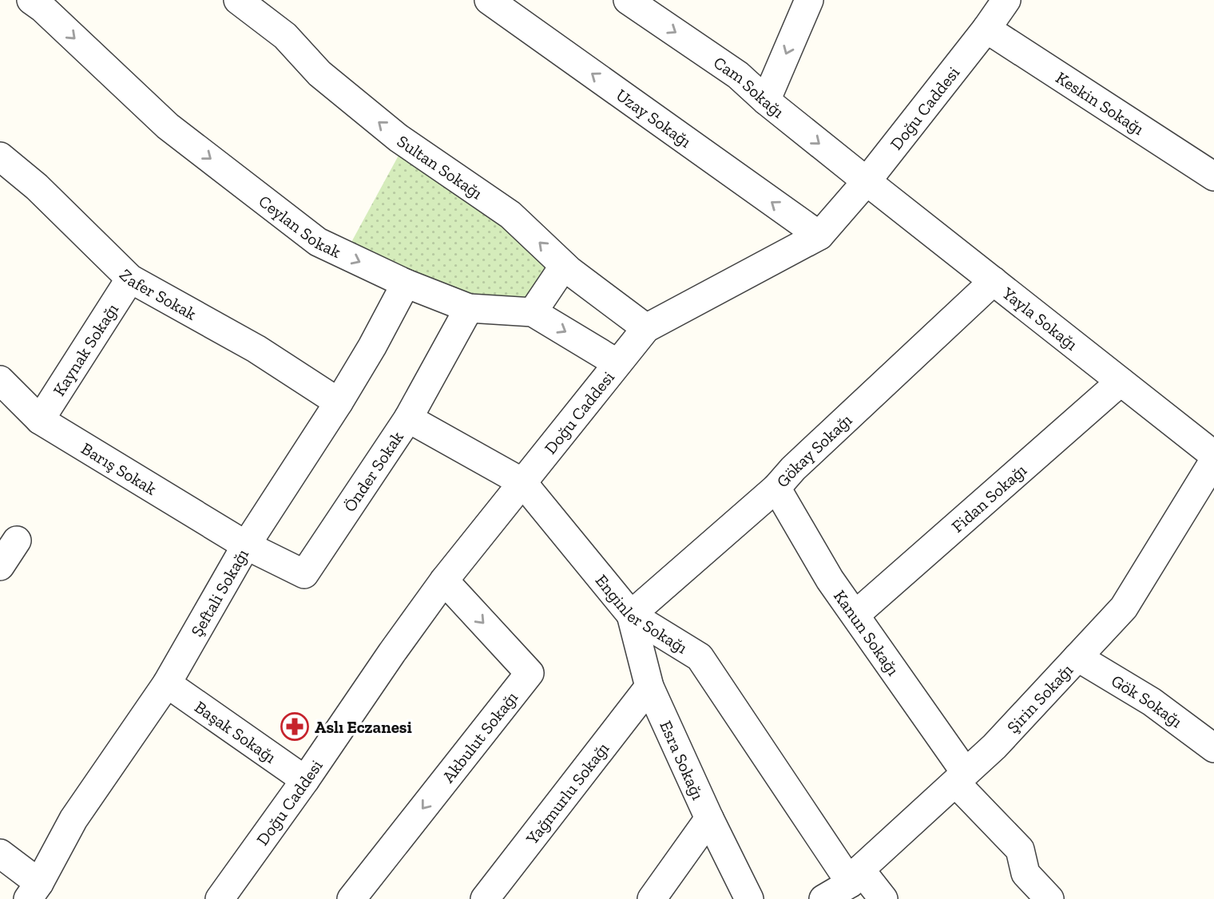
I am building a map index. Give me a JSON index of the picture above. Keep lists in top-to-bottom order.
{
  "streets": {
    "street": [
      "Cam Sokağı",
      "Keskin Sokağı",
      "Doğu Caddesi",
      "Uzay Sokağı",
      "Sultan Sokağı",
      "Ceylan Sokak",
      "Zafer Sokak",
      "Yayla Sokağı",
      "Kaynak Sokağı",
      "Gökay Sokağı",
      "Barış Sokak",
      "Önder Sokak",
      "Fidan Sokağı",
      "Şeftali Sokağı",
      "Enginler Sokağı",
      "Kanun Sokağı",
      "Şirin Sokağı",
      "Gök Sokağı",
      "Başak Sokağı",
      "Akbulut Sokağı",
      "Esra Sokağı",
      "Yağmurlu Sokağı"
    ]
  },
  "crossings": [
    ["Cam Sokağı", "Doğu Caddesi"],
    ["Cam Sokağı", "Yayla Sokağı"],
    ["Keskin Sokağı", "Doğu Caddesi"],
    ["Doğu Caddesi", "Uzay Sokağı"],
    ["Doğu Caddesi", "Sultan Sokağı"],
    ["Doğu Caddesi", "Ceylan Sokak"],
    ["Doğu Caddesi", "Yayla Sokağı"],
    ["Doğu Caddesi", "Enginler Sokağı"],
    ["Doğu Caddesi", "Başak Sokağı"],
    ["Doğu Caddesi", "Akbulut Sokağı"],
    ["Ceylan Sokak", "Önder Sokak"],
    ["Ceylan Sokak", "Şeftali Sokağı"],
    ["Zafer Sokak", "Kaynak Sokağı"],
    ["Zafer Sokak", "Şeftali Sokağı"],
    ["Yayla Sokağı", "Gökay Sokağı"],
    ["Yayla Sokağı", "Fidan Sokağı"],
    ["Kaynak Sokağı", "Barış Sokak"],
    ["Gökay Sokağı", "Enginler Sokağı"],
    ["Gökay Sokağı", "Kanun Sokağı"],
    ["Gökay Sokağı", "Esra Sokağı"],
    ["Barış Sokak", "Önder Sokak"],
    ["Barış Sokak", "Şeftali Sokağı"],
    ["Önder Sokak", "Şeftali Sokağı"],
    ["Önder Sokak", "Enginler Sokağı"],
    ["Fidan Sokağı", "Kanun Sokağı"],
    ["Şeftali Sokağı", "Başak Sokağı"],
    ["Enginler Sokağı", "Şirin Sokağı"],
    ["Enginler Sokağı", "Esra Sokağı"],
    ["Kanun Sokağı", "Şirin Sokağı"],
    ["Şirin Sokağı", "Gök Sokağı"],
    ["Esra Sokağı", "Yağmurlu Sokağı"]
  ],
  "one_way": [
    "Cam Sokağı",
    "Uzay Sokağı",
    "Sultan Sokağı",
    "Ceylan Sokak",
    "Akbulut Sokağı"
  ],
  "places": {
    "pharmacy": ["Aslı Eczanesi"]
  }
}
